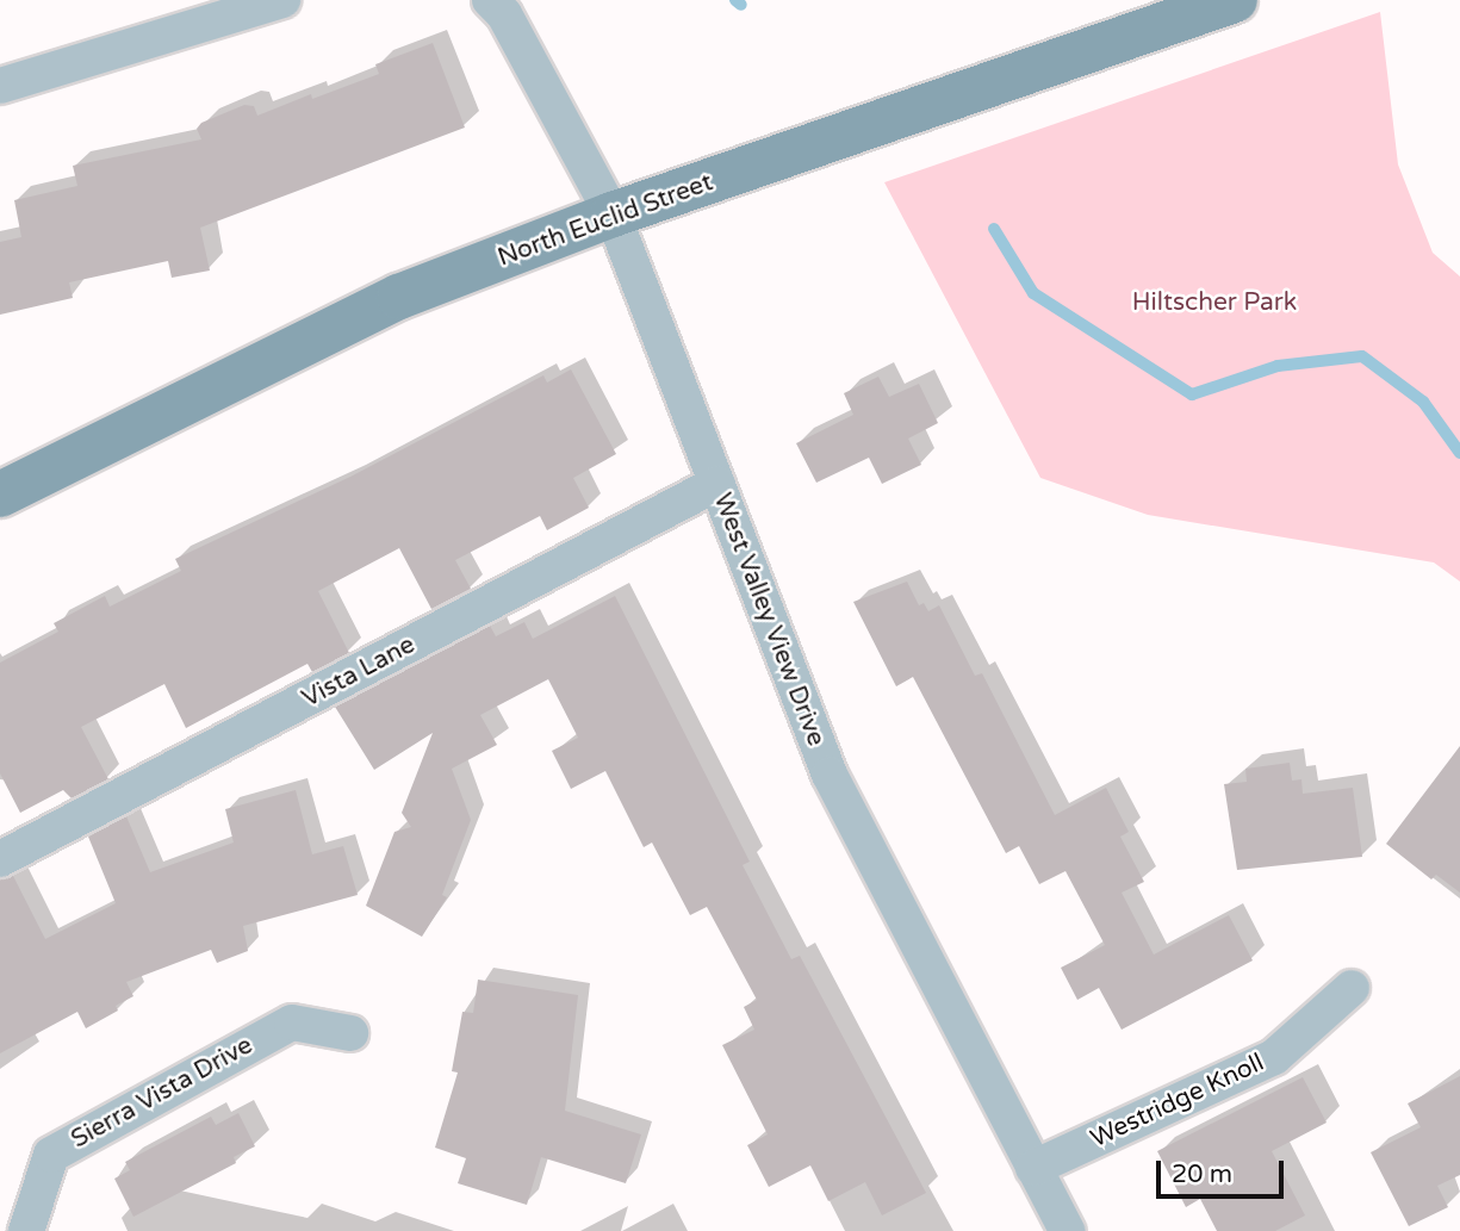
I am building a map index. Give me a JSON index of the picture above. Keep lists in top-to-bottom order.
{
  "streets": {
    "main road": ["North Euclid Street"],
    "street": [
      "West Valley View Drive",
      "Vista Lane",
      "Sierra Vista Drive",
      "Westridge Knoll"
    ]
  },
  "crossings": [
    ["North Euclid Street", "West Valley View Drive"],
    ["West Valley View Drive", "Vista Lane"],
    ["West Valley View Drive", "Westridge Knoll"]
  ],
  "parks": ["Hiltscher Park"],
  "scale_bar": "20 m"
}
